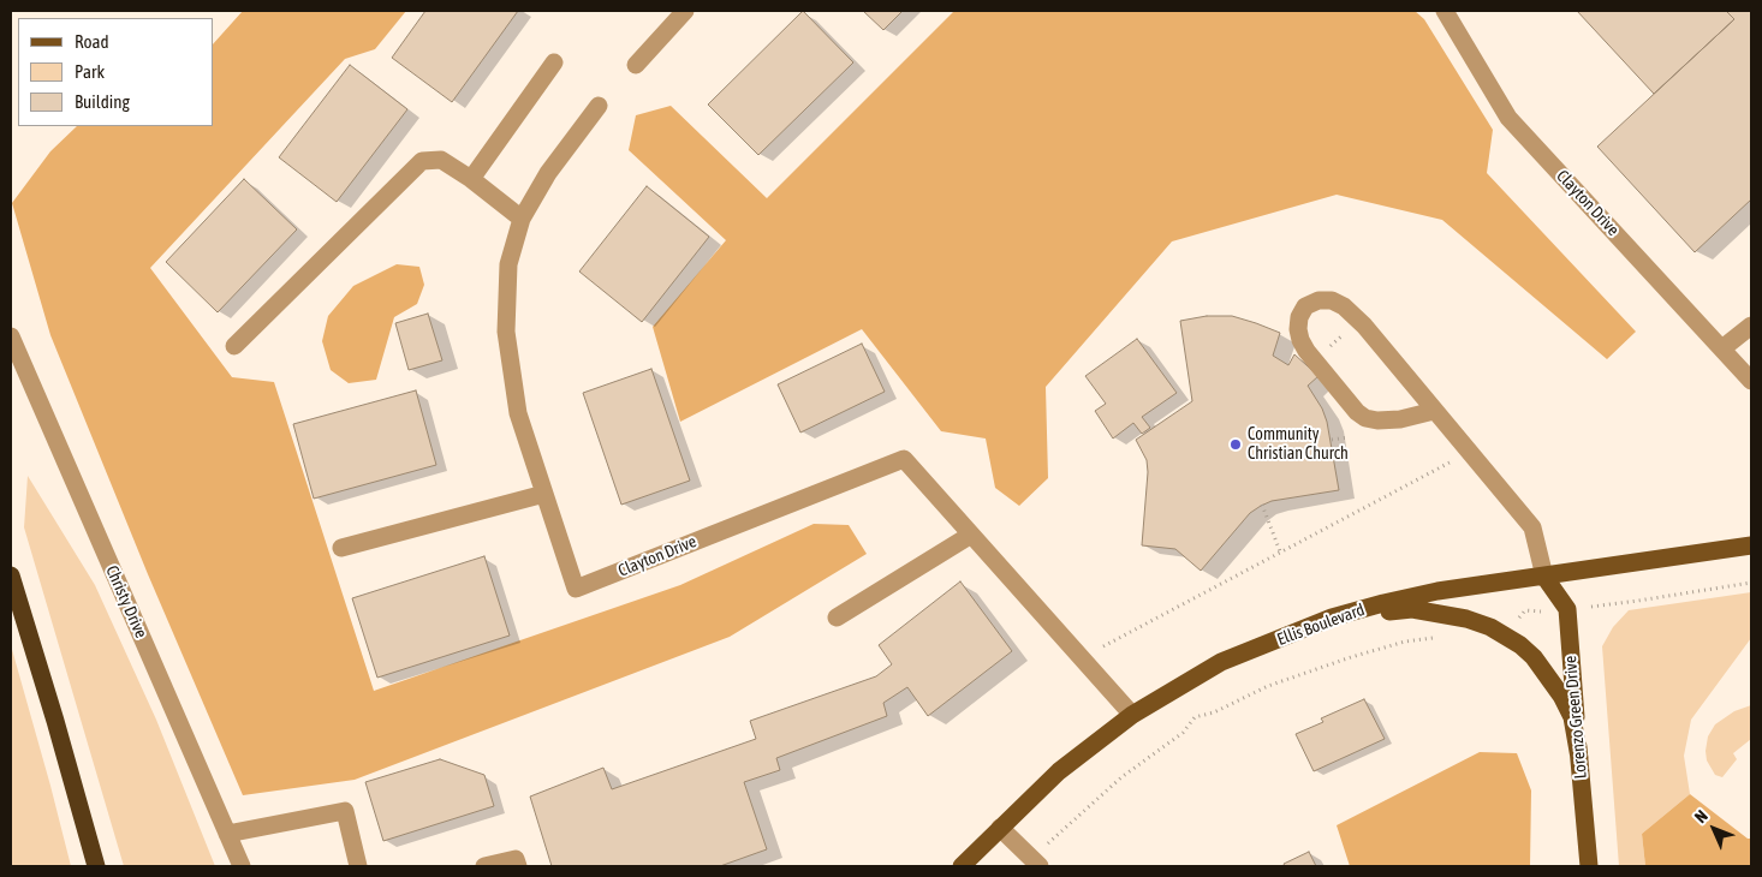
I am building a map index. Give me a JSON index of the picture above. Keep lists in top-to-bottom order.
{
  "streets": {
    "main road": ["Ellis Boulevard", "Lorenzo Green Drive"],
    "street": ["Clayton Drive", "Christy Drive"]
  },
  "crossings": [
    ["Clayton Drive", "Ellis Boulevard"],
    ["Ellis Boulevard", "Lorenzo Green Drive"]
  ],
  "places": ["Community Christian Church"],
  "legend": ["Road", "Park", "Building"],
  "north": "top left"
}
